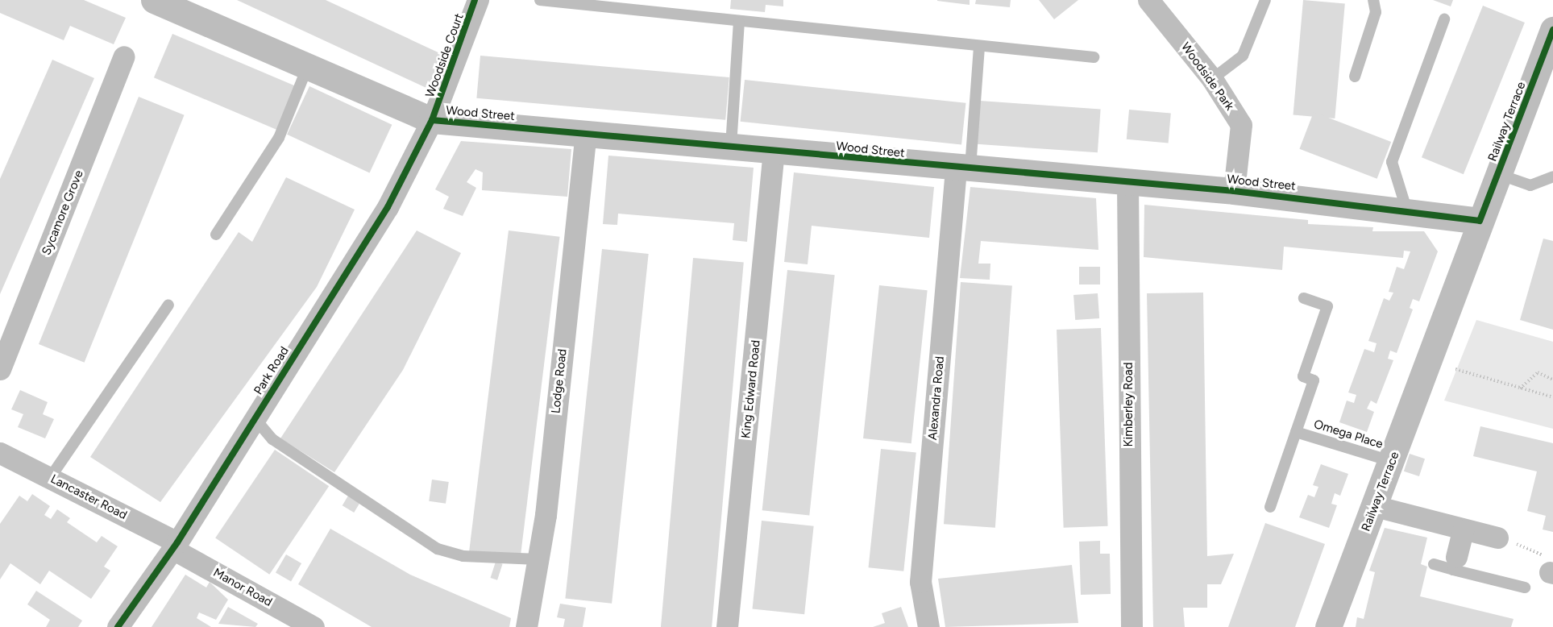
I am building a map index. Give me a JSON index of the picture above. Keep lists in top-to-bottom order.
{
  "streets": {
    "street": [
      "Woodside Court",
      "Woodside Park",
      "Wood Street",
      "Railway Terrace",
      "Sycamore Grove",
      "Park Road",
      "Lodge Road",
      "King Edward Road",
      "Alexandra Road",
      "Kimberley Road",
      "Lancaster Road",
      "Manor Road"
    ],
    "lane": ["Omega Place"]
  },
  "crossings": [
    ["Woodside Court", "Wood Street"],
    ["Woodside Court", "Park Road"],
    ["Woodside Park", "Wood Street"],
    ["Wood Street", "Railway Terrace"],
    ["Wood Street", "Park Road"],
    ["Wood Street", "Lodge Road"],
    ["Wood Street", "King Edward Road"],
    ["Wood Street", "Alexandra Road"],
    ["Wood Street", "Kimberley Road"],
    ["Railway Terrace", "Omega Place"],
    ["Park Road", "Lancaster Road"],
    ["Park Road", "Manor Road"],
    ["Lancaster Road", "Manor Road"]
  ]
}
